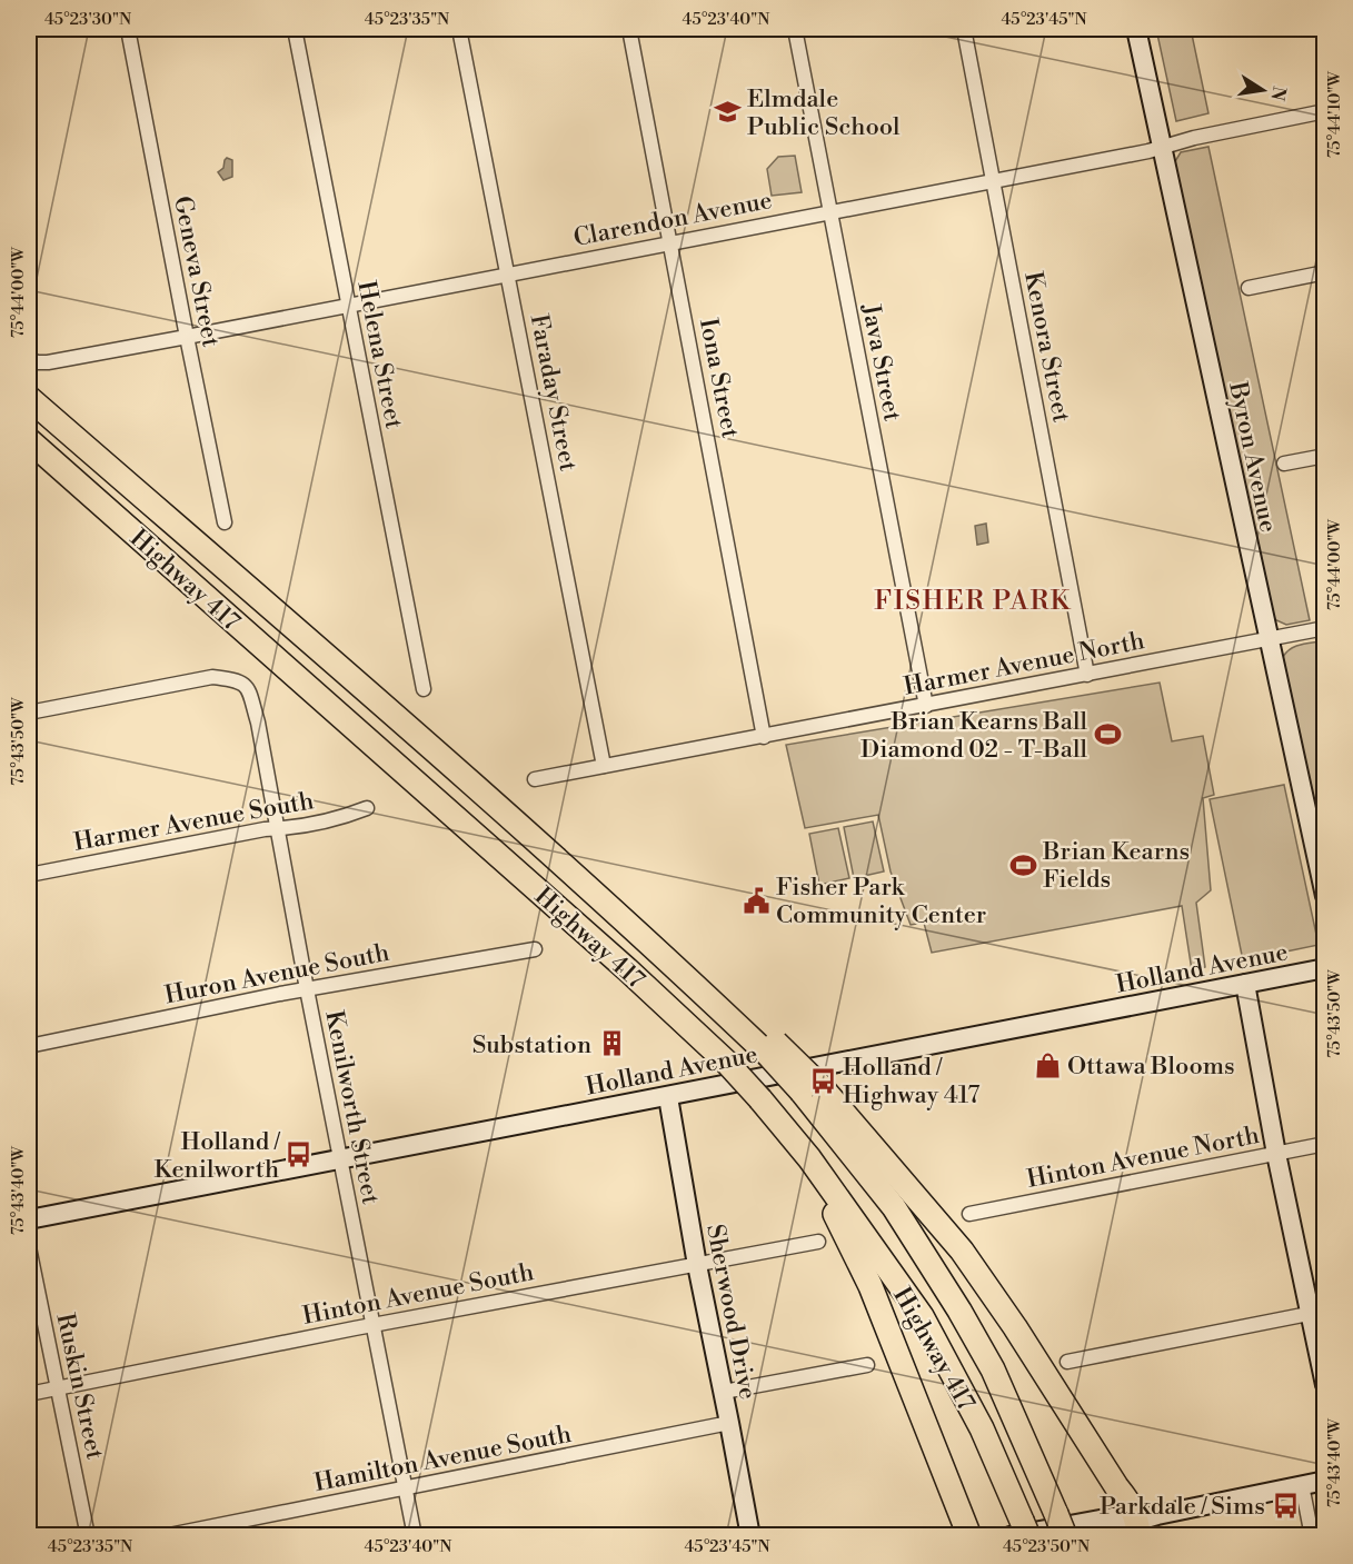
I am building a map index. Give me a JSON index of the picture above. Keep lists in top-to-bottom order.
{
  "streets": {
    "highway": ["Highway 417"],
    "street": [
      "Clarendon Avenue",
      "Geneva Street",
      "Kenora Street",
      "Helena Street",
      "Java Street",
      "Iona Street",
      "Faraday Street",
      "Byron Avenue",
      "Harmer Avenue North",
      "Harmer Avenue South",
      "Holland Avenue",
      "Huron Avenue South",
      "Kenilworth Street",
      "Hinton Avenue North",
      "Hinton Avenue South",
      "Sherwood Drive",
      "Ruskin Street",
      "Hamilton Avenue South"
    ]
  },
  "crossings": [
    ["Clarendon Avenue", "Geneva Street"],
    ["Clarendon Avenue", "Kenora Street"],
    ["Clarendon Avenue", "Helena Street"],
    ["Clarendon Avenue", "Java Street"],
    ["Clarendon Avenue", "Iona Street"],
    ["Clarendon Avenue", "Faraday Street"],
    ["Clarendon Avenue", "Byron Avenue"],
    ["Kenora Street", "Harmer Avenue North"],
    ["Java Street", "Harmer Avenue North"],
    ["Iona Street", "Harmer Avenue North"],
    ["Faraday Street", "Harmer Avenue North"],
    ["Byron Avenue", "Harmer Avenue North"],
    ["Harmer Avenue South", "Kenilworth Street"],
    ["Holland Avenue", "Kenilworth Street"],
    ["Holland Avenue", "Sherwood Drive"],
    ["Huron Avenue South", "Kenilworth Street"],
    ["Kenilworth Street", "Hinton Avenue South"],
    ["Kenilworth Street", "Hamilton Avenue South"],
    ["Hinton Avenue South", "Sherwood Drive"],
    ["Hinton Avenue South", "Ruskin Street"],
    ["Sherwood Drive", "Hamilton Avenue South"]
  ],
  "districts": ["FISHER PARK"],
  "places": {
    "school or university": ["Elmdale Public School"],
    "sports": ["Brian Kearns Ball Diamond 02 - T-Ball", "Brian Kearns Fields"],
    "public building": ["Fisher Park Community Center"],
    "building": ["Substation"],
    "shop": ["Ottawa Blooms"],
    "bus stop": ["Holland / Highway 417", "Holland / Kenilworth", "Parkdale / Sims"]
  },
  "north": "right",
  "coordinates": [
    "45°23'30\"N",
    "45°23'35\"N",
    "45°23'40\"N",
    "45°23'45\"N",
    "75°44'10\"W",
    "75°44'00\"W",
    "75°43'50\"W",
    "75°43'40\"W",
    "45°23'50\"N"
  ]
}
